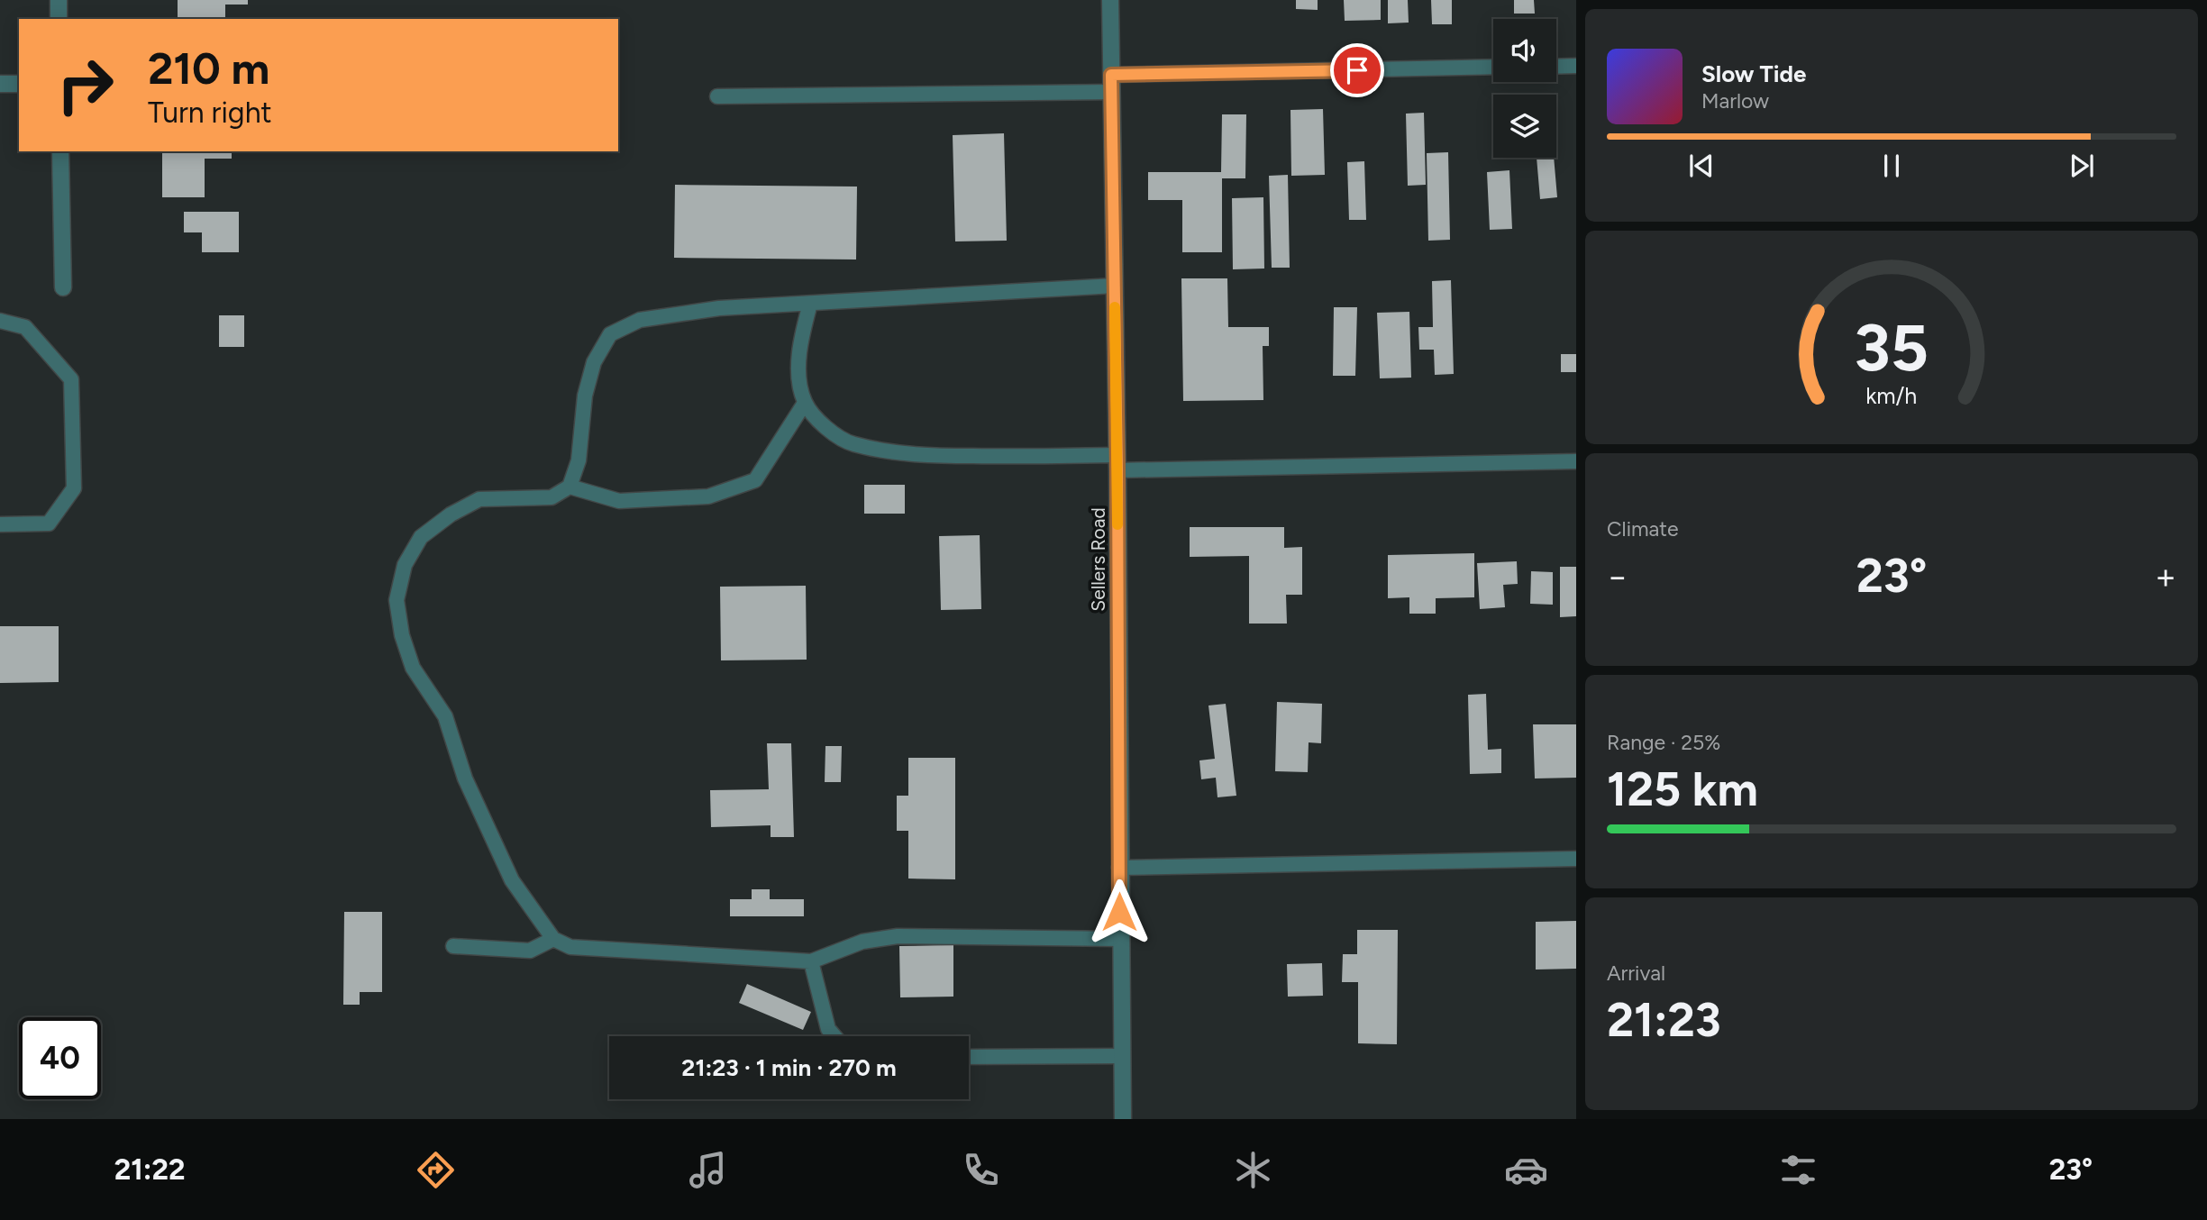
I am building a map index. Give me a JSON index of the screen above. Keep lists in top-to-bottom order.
{
  "streets": {
    "street": ["Sellers Road"]
  },
  "page": {
    "turn": ["210 m", "Turn right"],
    "song": ["Slow Tide", "Marlow"],
    "tile": [
      "Climate",
      ["Range · 25%", "125 km"],
      ["Arrival", "21:23"]
    ],
    "heat": ["−", "23°", "+"],
    "limit": "40",
    "trip": "21:23 · 1 min · 270 m",
    "tabs": ["21:22", "23°"],
    "gauge": ["35", "km/h"]
  }
}
